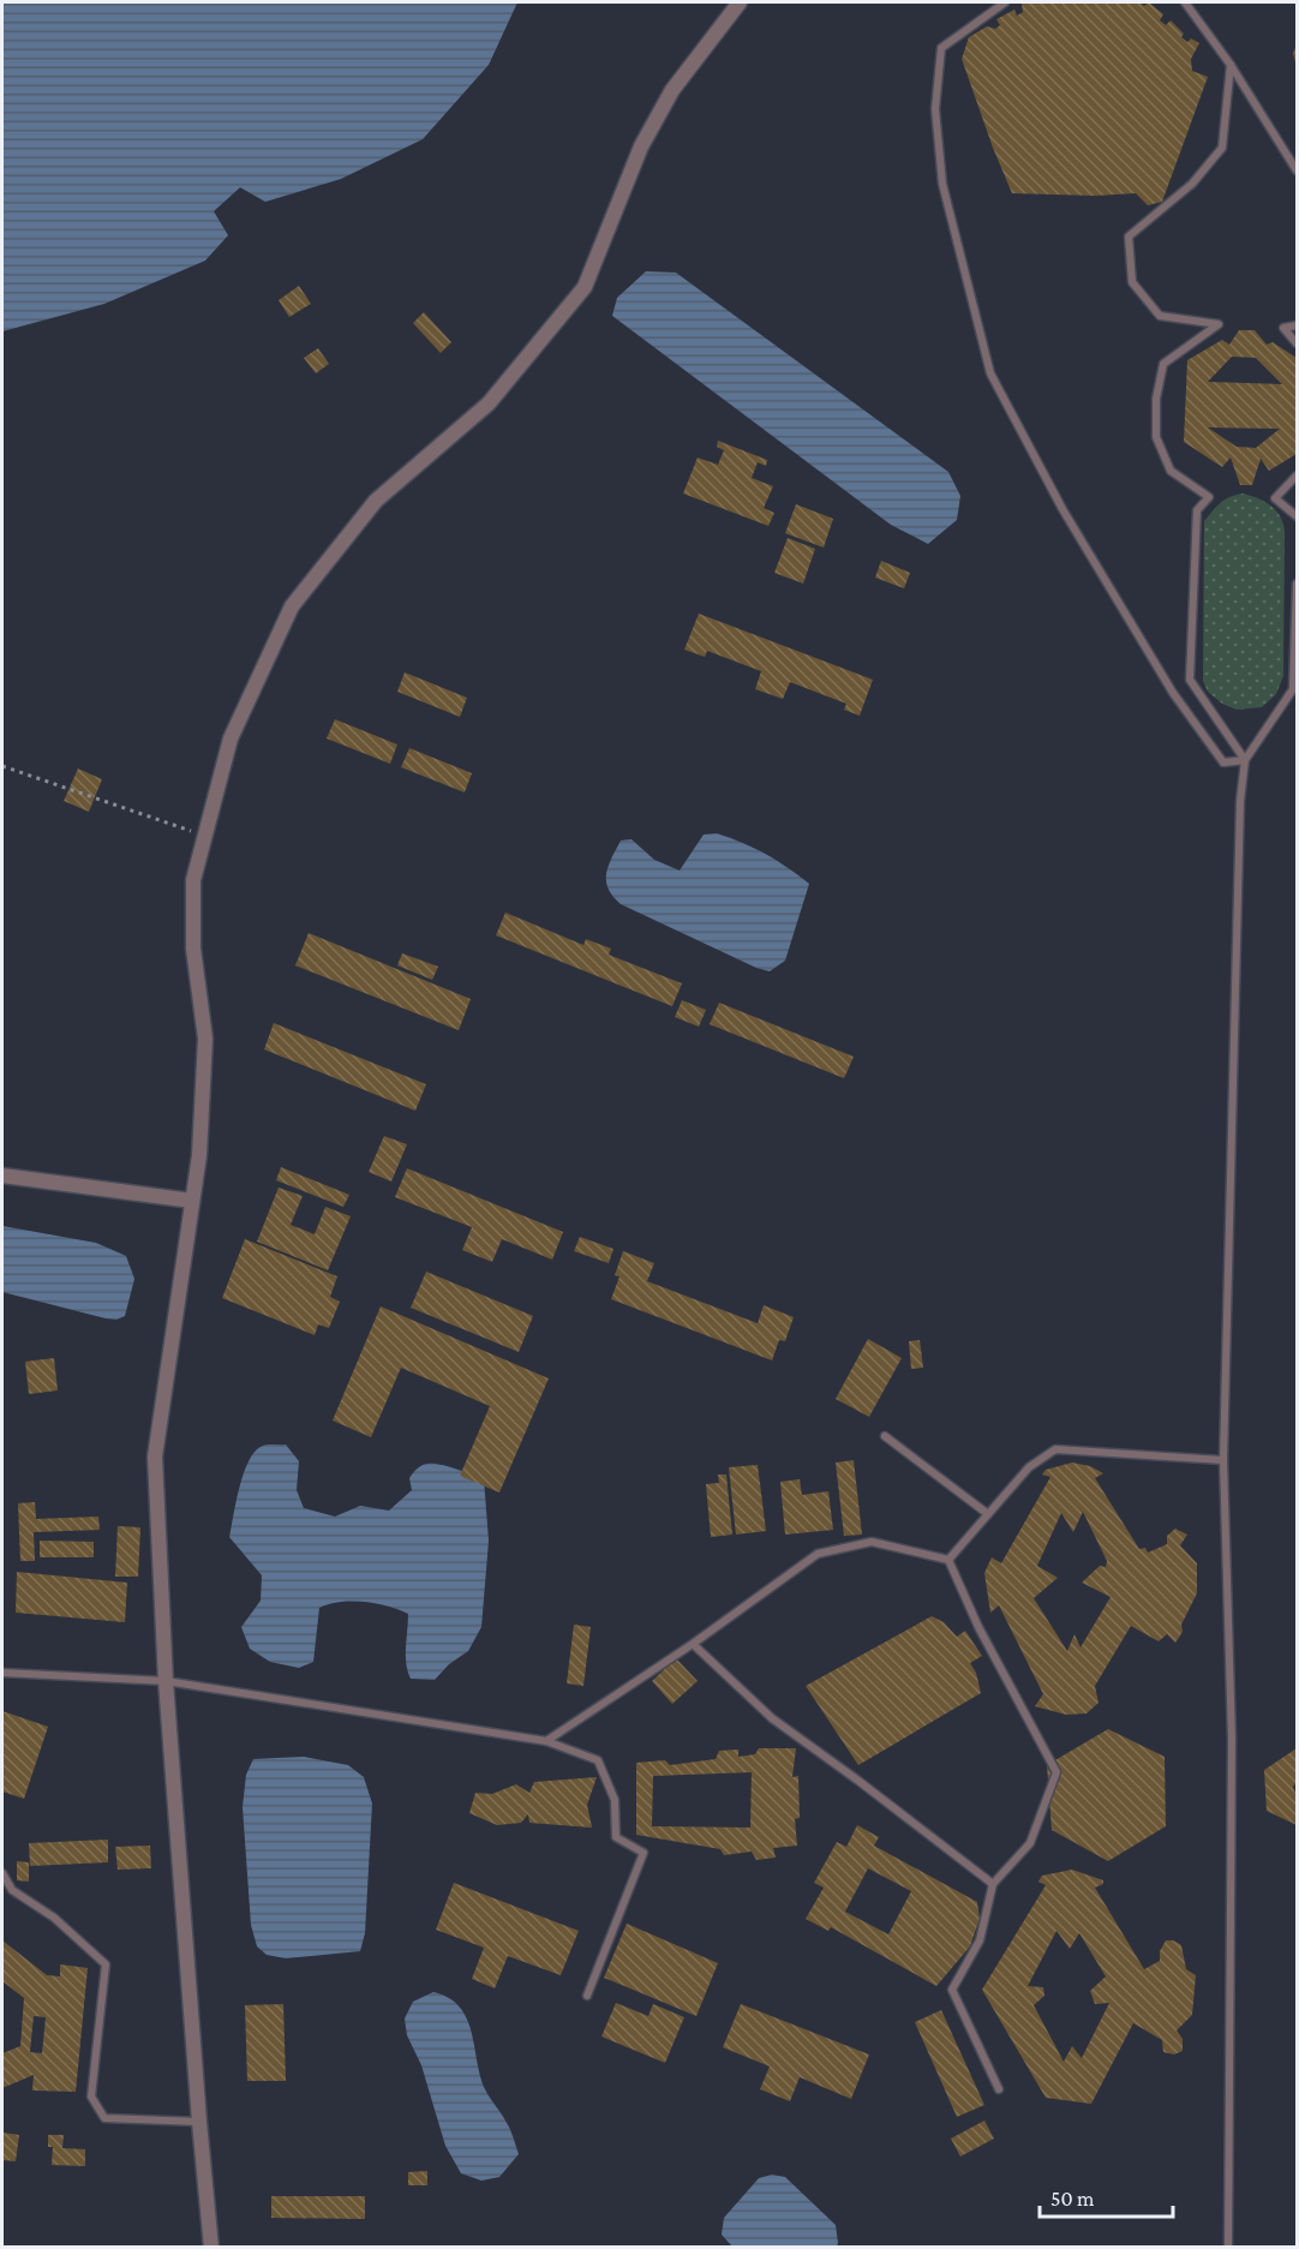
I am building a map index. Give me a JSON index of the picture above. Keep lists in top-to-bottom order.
{
  "scale_bar": "50 m"
}
